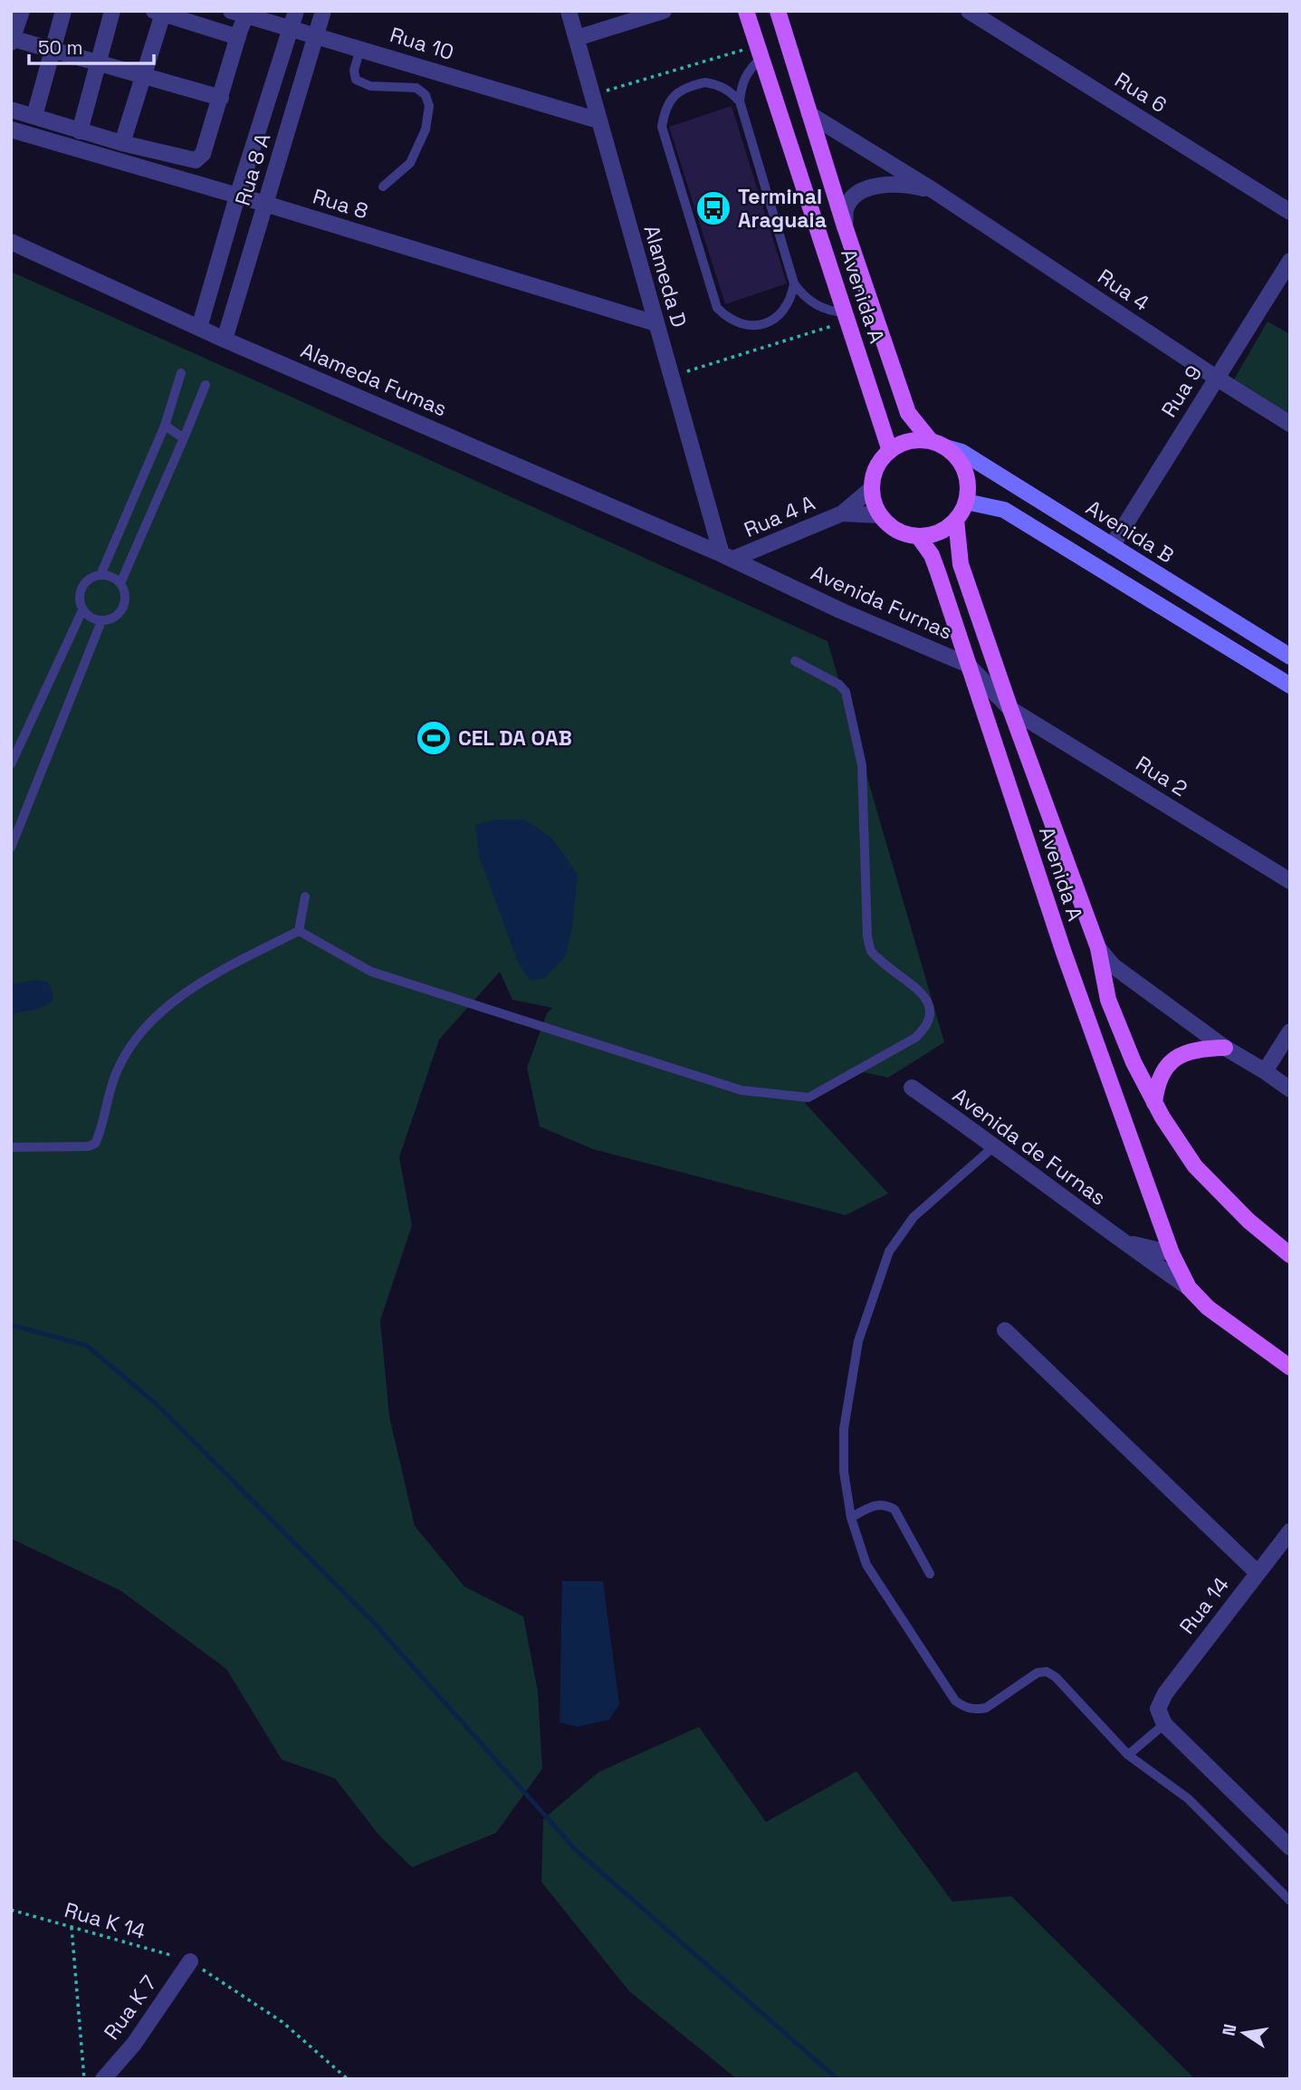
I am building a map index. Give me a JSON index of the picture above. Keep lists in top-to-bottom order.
{
  "streets": {
    "main road": ["Avenida A", "Avenida de Furnas"],
    "street": [
      "Rua 10",
      "Rua 6",
      "Rua 8 A",
      "Rua 8",
      "Alameda D",
      "Rua 4",
      "Alameda Fumas",
      "Rua 9",
      "Rua 4 A",
      "Avenida B",
      "Avenida Furnas",
      "Rua 2",
      "Rua 14",
      "Rua K 7"
    ],
    "path": ["Rua K 14"]
  },
  "crossings": [
    ["Rua 10", "Rua 8 A"],
    ["Rua 10", "Alameda D"],
    ["Rua 8 A", "Rua 8"],
    ["Rua 8 A", "Alameda Fumas"],
    ["Rua 8", "Alameda D"],
    ["Alameda D", "Alameda Fumas"],
    ["Alameda D", "Rua 4 A"],
    ["Alameda D", "Avenida Furnas"],
    ["Rua 4", "Avenida A"],
    ["Rua 4", "Rua 9"],
    ["Avenida A", "Rua 4 A"],
    ["Avenida A", "Avenida B"],
    ["Avenida A", "Avenida Furnas"],
    ["Avenida A", "Rua 2"],
    ["Avenida A", "Avenida de Furnas"],
    ["Alameda Fumas", "Rua 4 A"],
    ["Alameda Fumas", "Avenida Furnas"],
    ["Rua 9", "Avenida B"],
    ["Rua 4 A", "Avenida B"],
    ["Rua 4 A", "Avenida Furnas"],
    ["Avenida Furnas", "Rua 2"],
    ["Rua K 14", "Rua K 7"]
  ],
  "places": {
    "bus stop": ["Terminal Araguaia"],
    "sports": ["CEL DA OAB"]
  },
  "scale_bar": "50 m",
  "north": "left"
}
